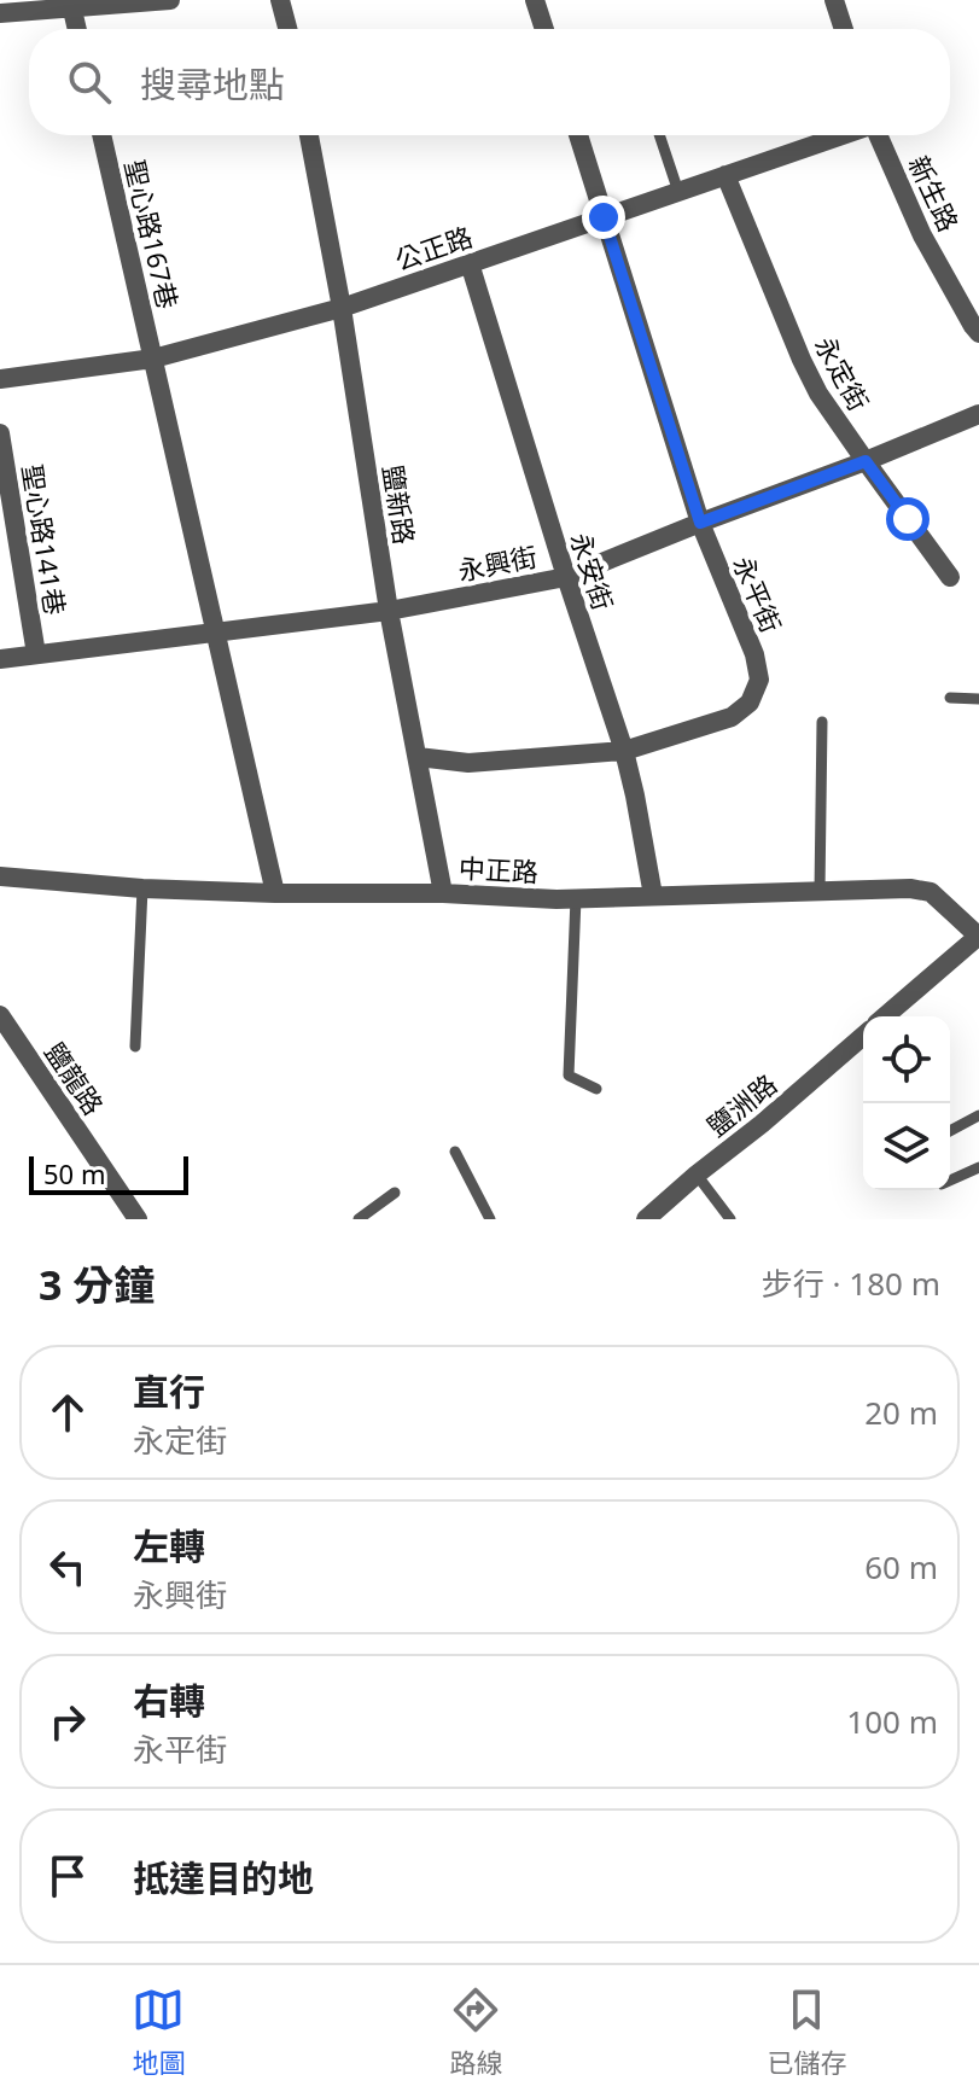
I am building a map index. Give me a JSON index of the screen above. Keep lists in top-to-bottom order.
{
  "streets": {
    "street": [
      "新生路",
      "聖心路167巷",
      "公正路",
      "永定街",
      "鹽新路",
      "聖心路141巷",
      "永興街",
      "永安街",
      "永平街",
      "中正路",
      "鹽龍路",
      "鹽洲路"
    ]
  },
  "crossings": [
    ["聖心路167巷", "公正路"],
    ["聖心路167巷", "永興街"],
    ["聖心路167巷", "中正路"],
    ["公正路", "永定街"],
    ["公正路", "鹽新路"],
    ["公正路", "永安街"],
    ["公正路", "永平街"],
    ["永定街", "永興街"],
    ["鹽新路", "永興街"],
    ["鹽新路", "永平街"],
    ["鹽新路", "中正路"],
    ["聖心路141巷", "永興街"],
    ["永興街", "永安街"],
    ["永興街", "永平街"],
    ["永安街", "永平街"],
    ["永安街", "中正路"]
  ],
  "scale_bar": "50 m",
  "page": {
    "search": "搜尋地點",
    "scale": "50 m",
    "heading": ["3 分鐘", "步行 · 180 m"],
    "list": [
      ["直行", "永定街", "20 m"],
      ["左轉", "永興街", "60 m"],
      ["右轉", "永平街", "100 m"],
      "抵達目的地"
    ],
    "nav": ["地圖", "路線", "已儲存"]
  }
}
